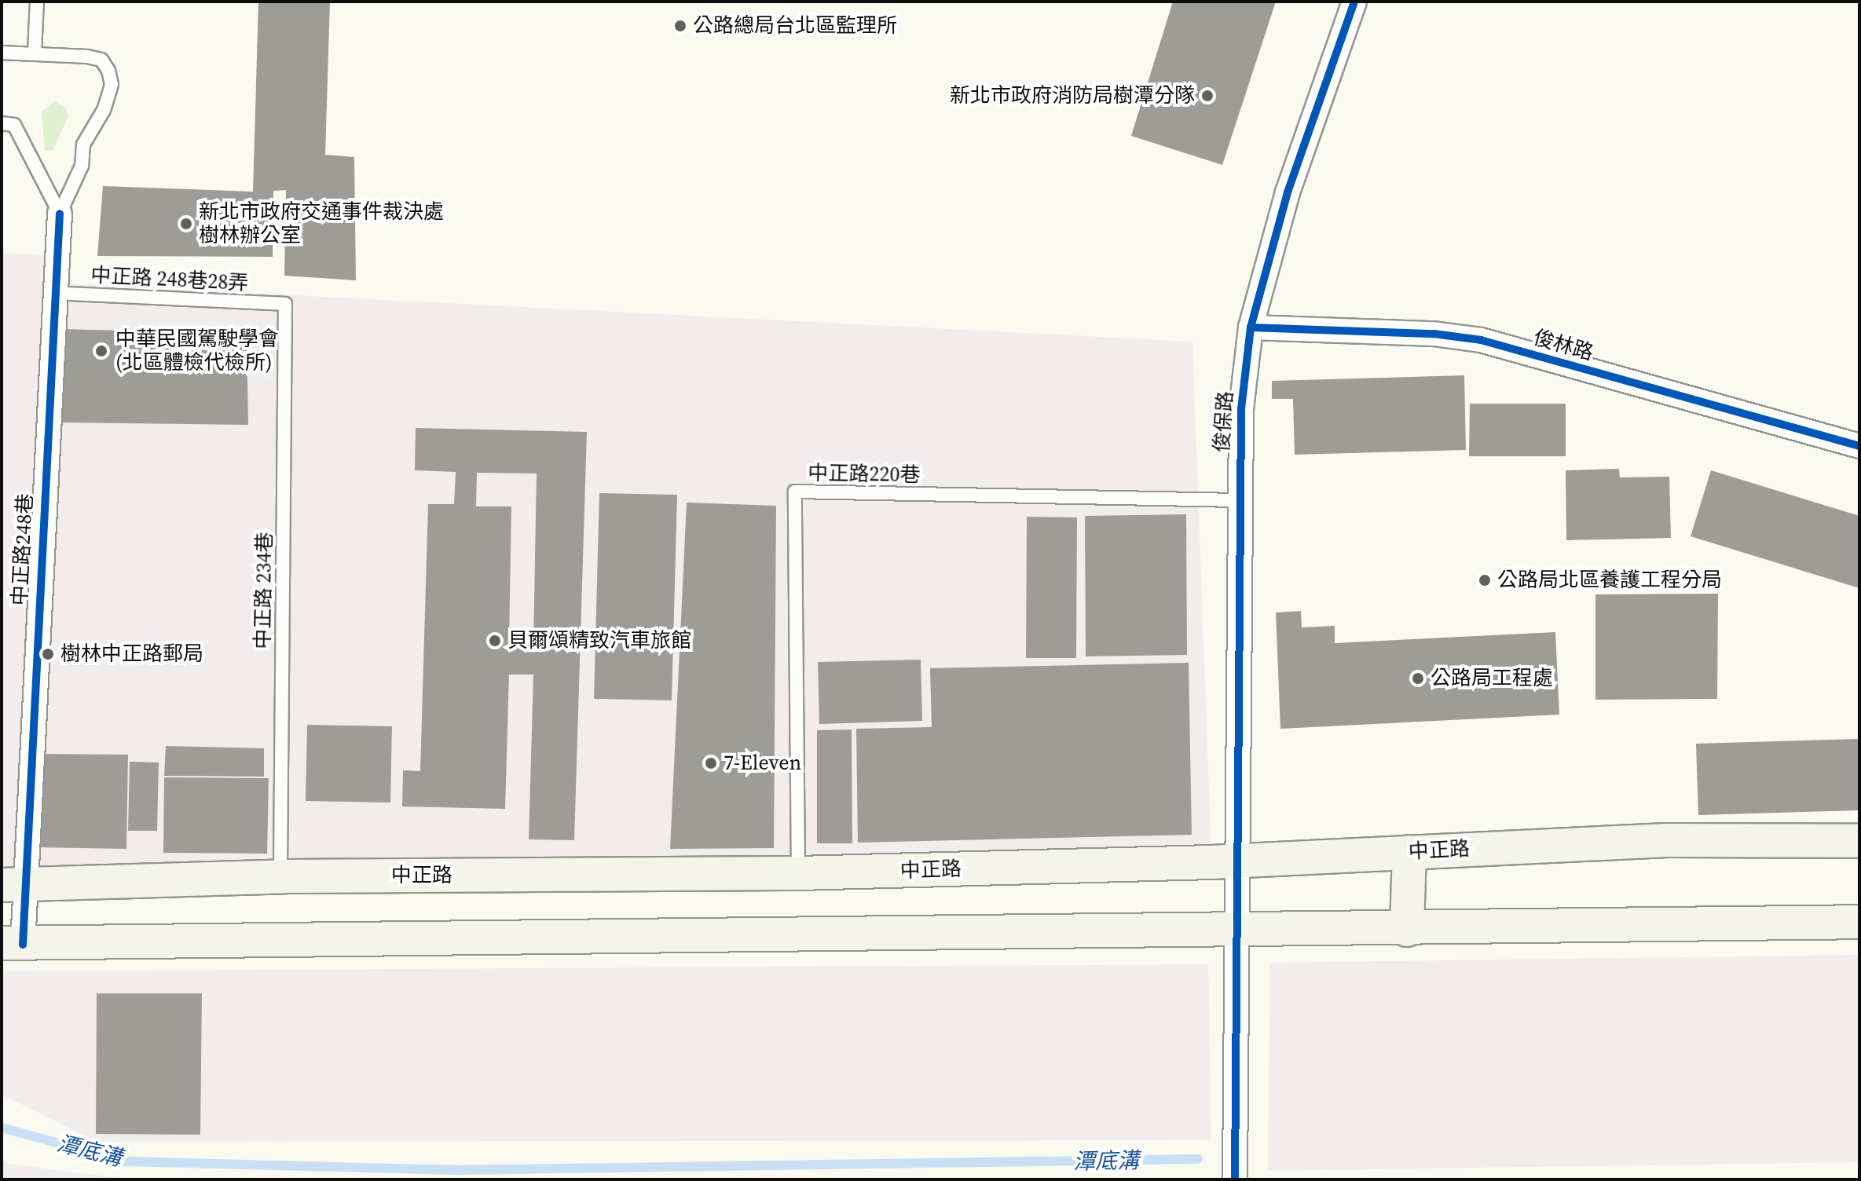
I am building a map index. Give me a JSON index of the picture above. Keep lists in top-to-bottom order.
{
  "streets": {
    "main road": ["中正路"],
    "street": ["俊林路", "俊保路", "中正路248巷"],
    "lane": ["中正路 248巷28弄", "中正路220巷", "中正路 234巷"]
  },
  "crossings": [
    ["中正路 248巷28弄", "中正路248巷"],
    ["中正路 248巷28弄", "中正路 234巷"],
    ["俊林路", "俊保路"],
    ["俊保路", "中正路220巷"],
    ["俊保路", "中正路"],
    ["中正路220巷", "中正路"],
    ["中正路248巷", "中正路"],
    ["中正路 234巷", "中正路"]
  ],
  "water": ["潭底溝"],
  "places": [
    "公路總局台北區監理所",
    "新北市政府消防局樹潭分隊",
    "新北市政府交通事件裁決處 樹林辦公室",
    "中華民國駕駛學會 (北區體檢代檢所)",
    "公路局北區養護工程分局",
    "貝爾頌精致汽車旅館",
    "樹林中正路郵局",
    "公路局工程處",
    "7-Eleven"
  ]
}
